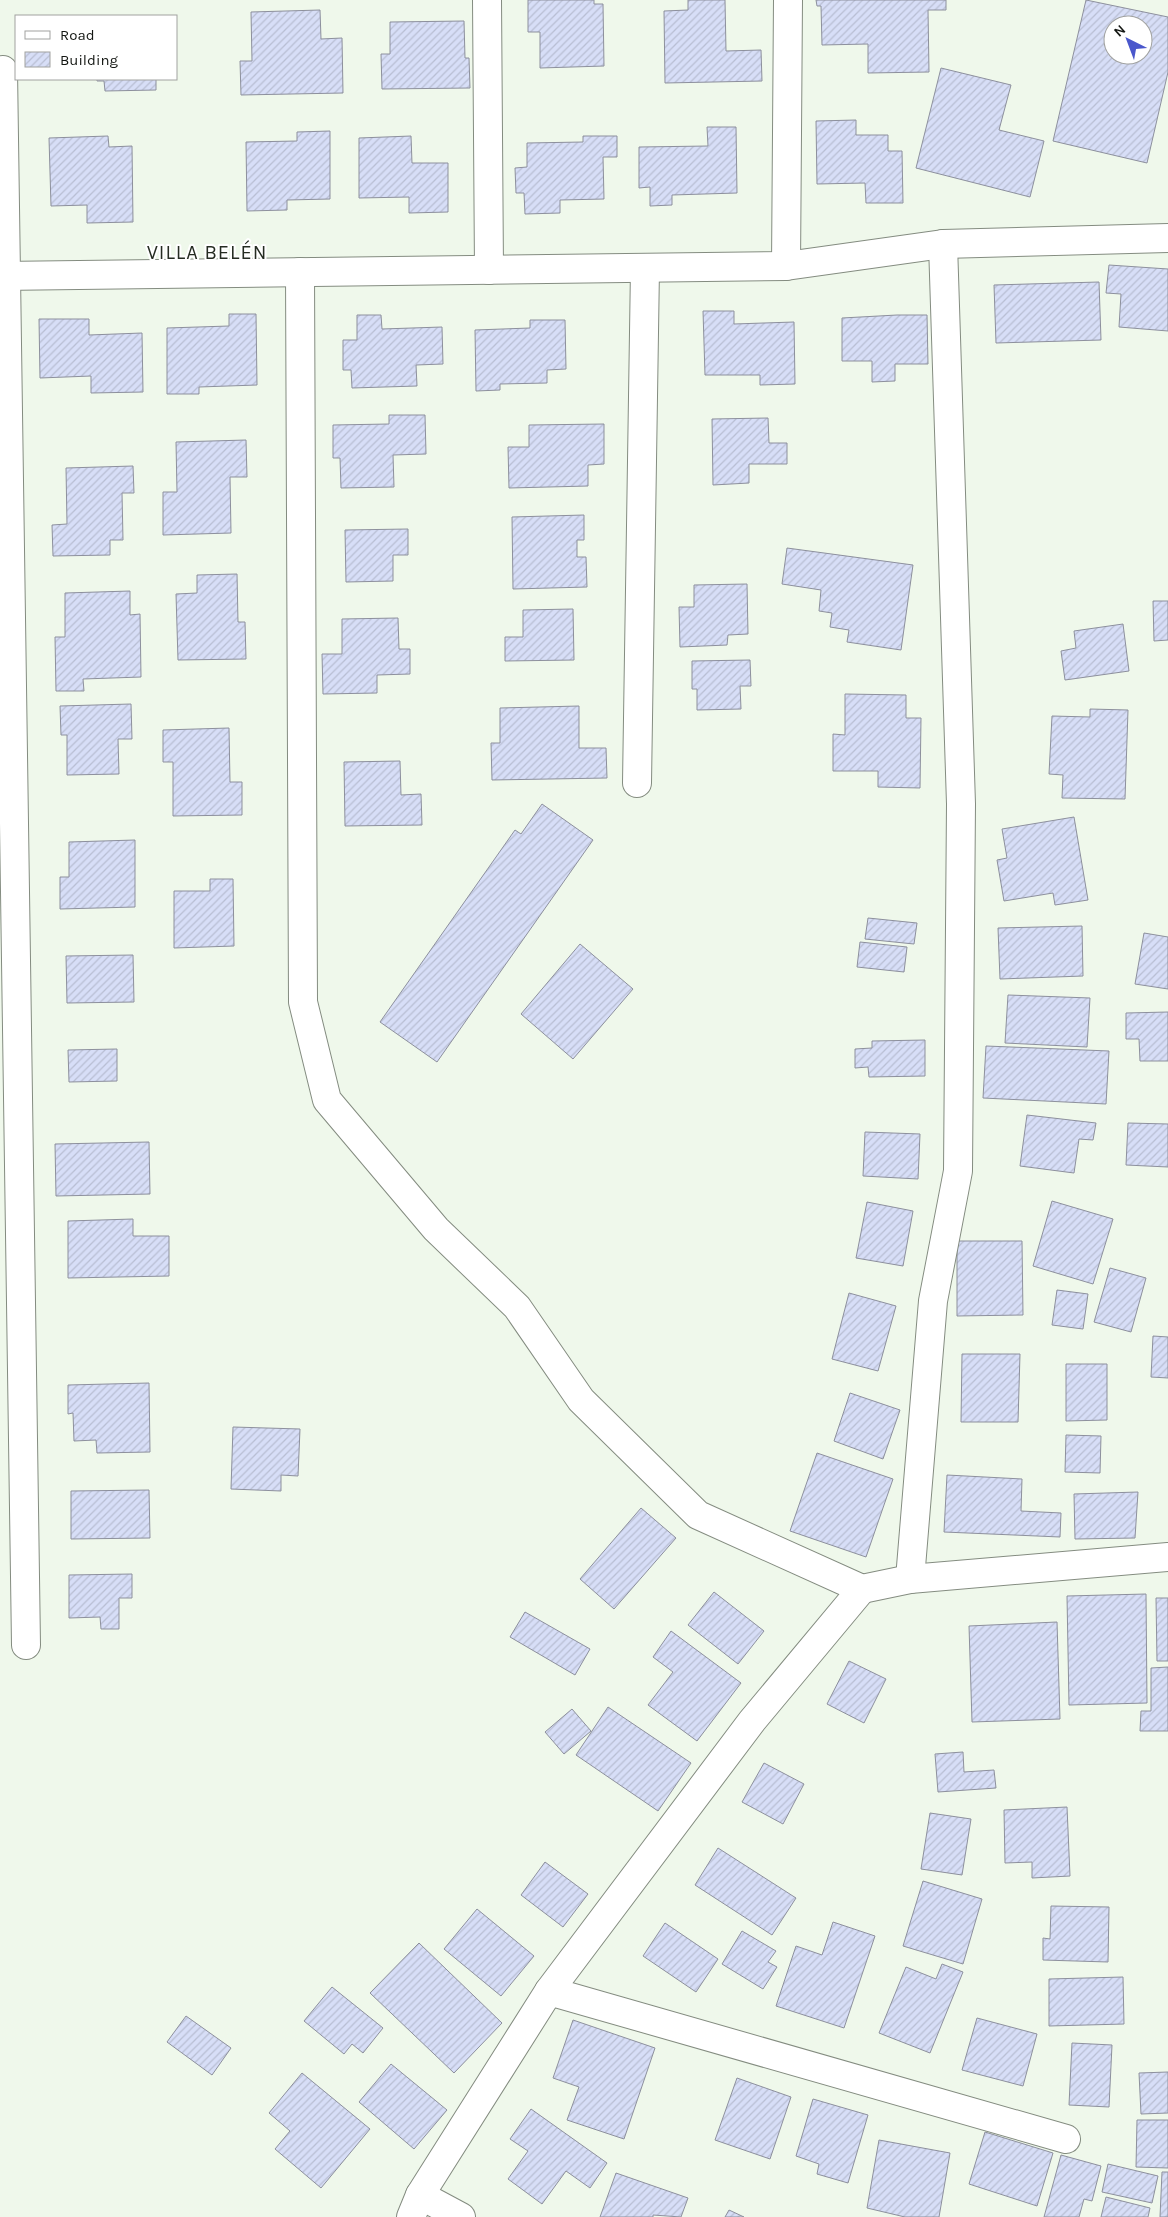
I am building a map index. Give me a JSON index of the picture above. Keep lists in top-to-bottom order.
{
  "districts": ["VILLA BELÉN"],
  "legend": ["Road", "Building"],
  "north": "top left"
}
